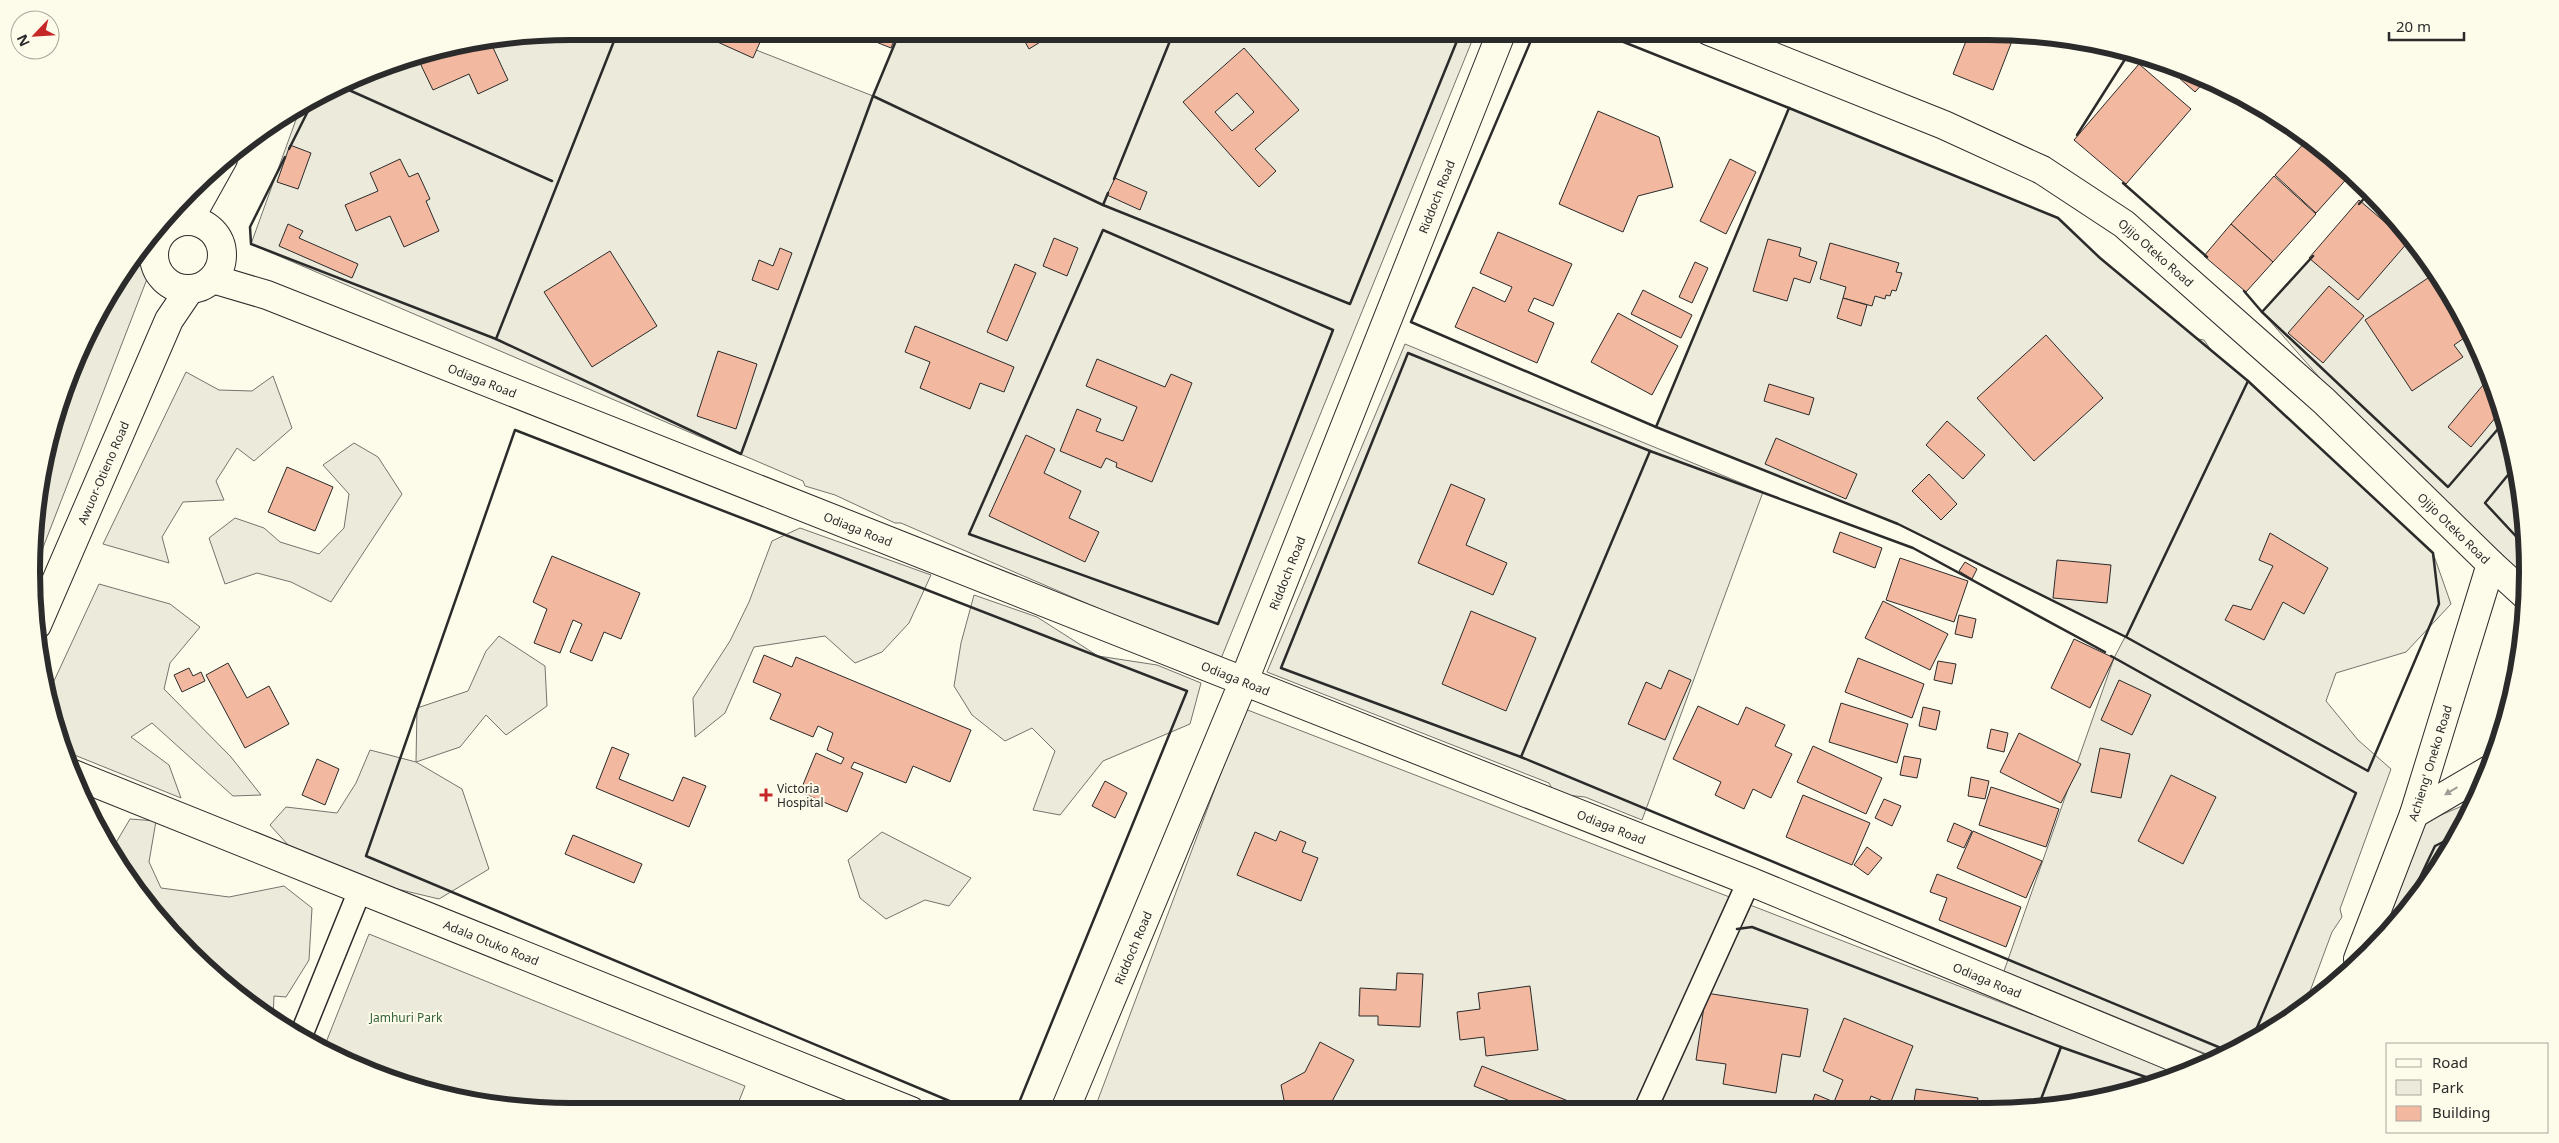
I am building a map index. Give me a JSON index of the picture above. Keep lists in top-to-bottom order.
{
  "streets": {
    "main road": [
      "Riddoch Road",
      "Ojijo Oteko Road",
      "Odiaga Road",
      "Awuor-Otieno Road",
      "Achieng' Oneko Road",
      "Adala Otuko Road"
    ]
  },
  "crossings": [
    ["Riddoch Road", "Odiaga Road"],
    ["Ojijo Oteko Road", "Achieng' Oneko Road"],
    ["Odiaga Road", "Awuor-Otieno Road"]
  ],
  "parks": ["Jamhuri Park"],
  "places": {
    "health": ["Victoria Hospital"]
  },
  "legend": ["Road", "Park", "Building"],
  "scale_bar": "20 m",
  "north": "bottom left"
}
